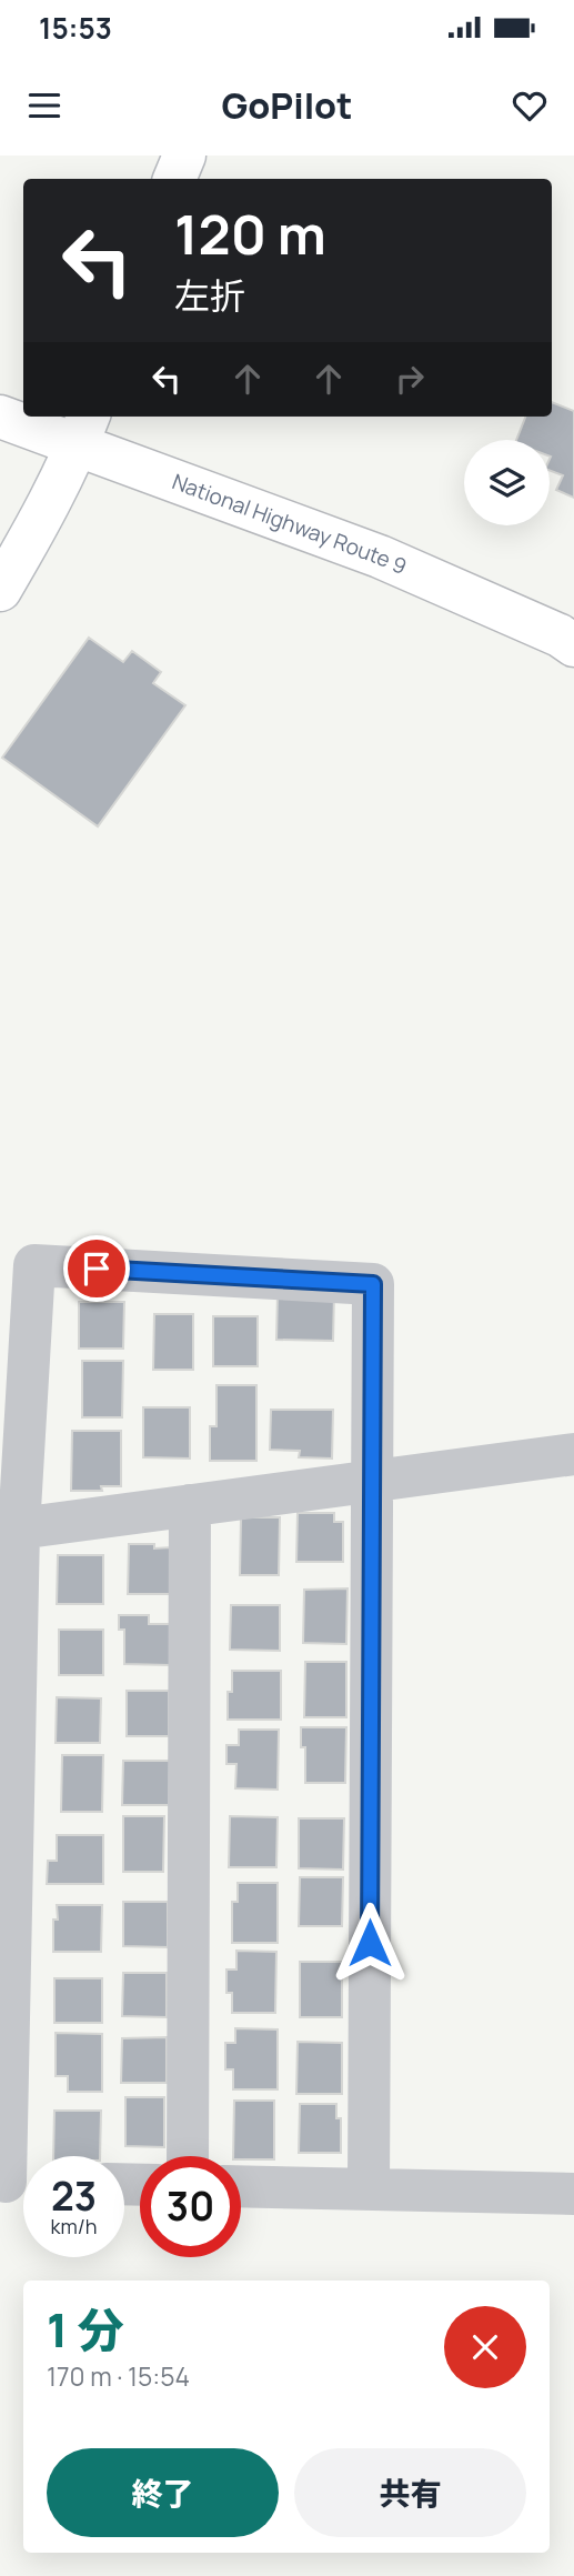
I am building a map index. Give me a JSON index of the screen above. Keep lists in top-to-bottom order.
{
  "streets": {
    "main road": ["National Highway Route 9"]
  },
  "page": {
    "status": "15:53",
    "header": "GoPilot",
    "turn": ["120 m", "左折"],
    "speed": "23 km/h",
    "limit": "30",
    "heading": ["1 分", "170 m · 15:54"],
    "buttons": ["終了", "共有"]
  }
}
